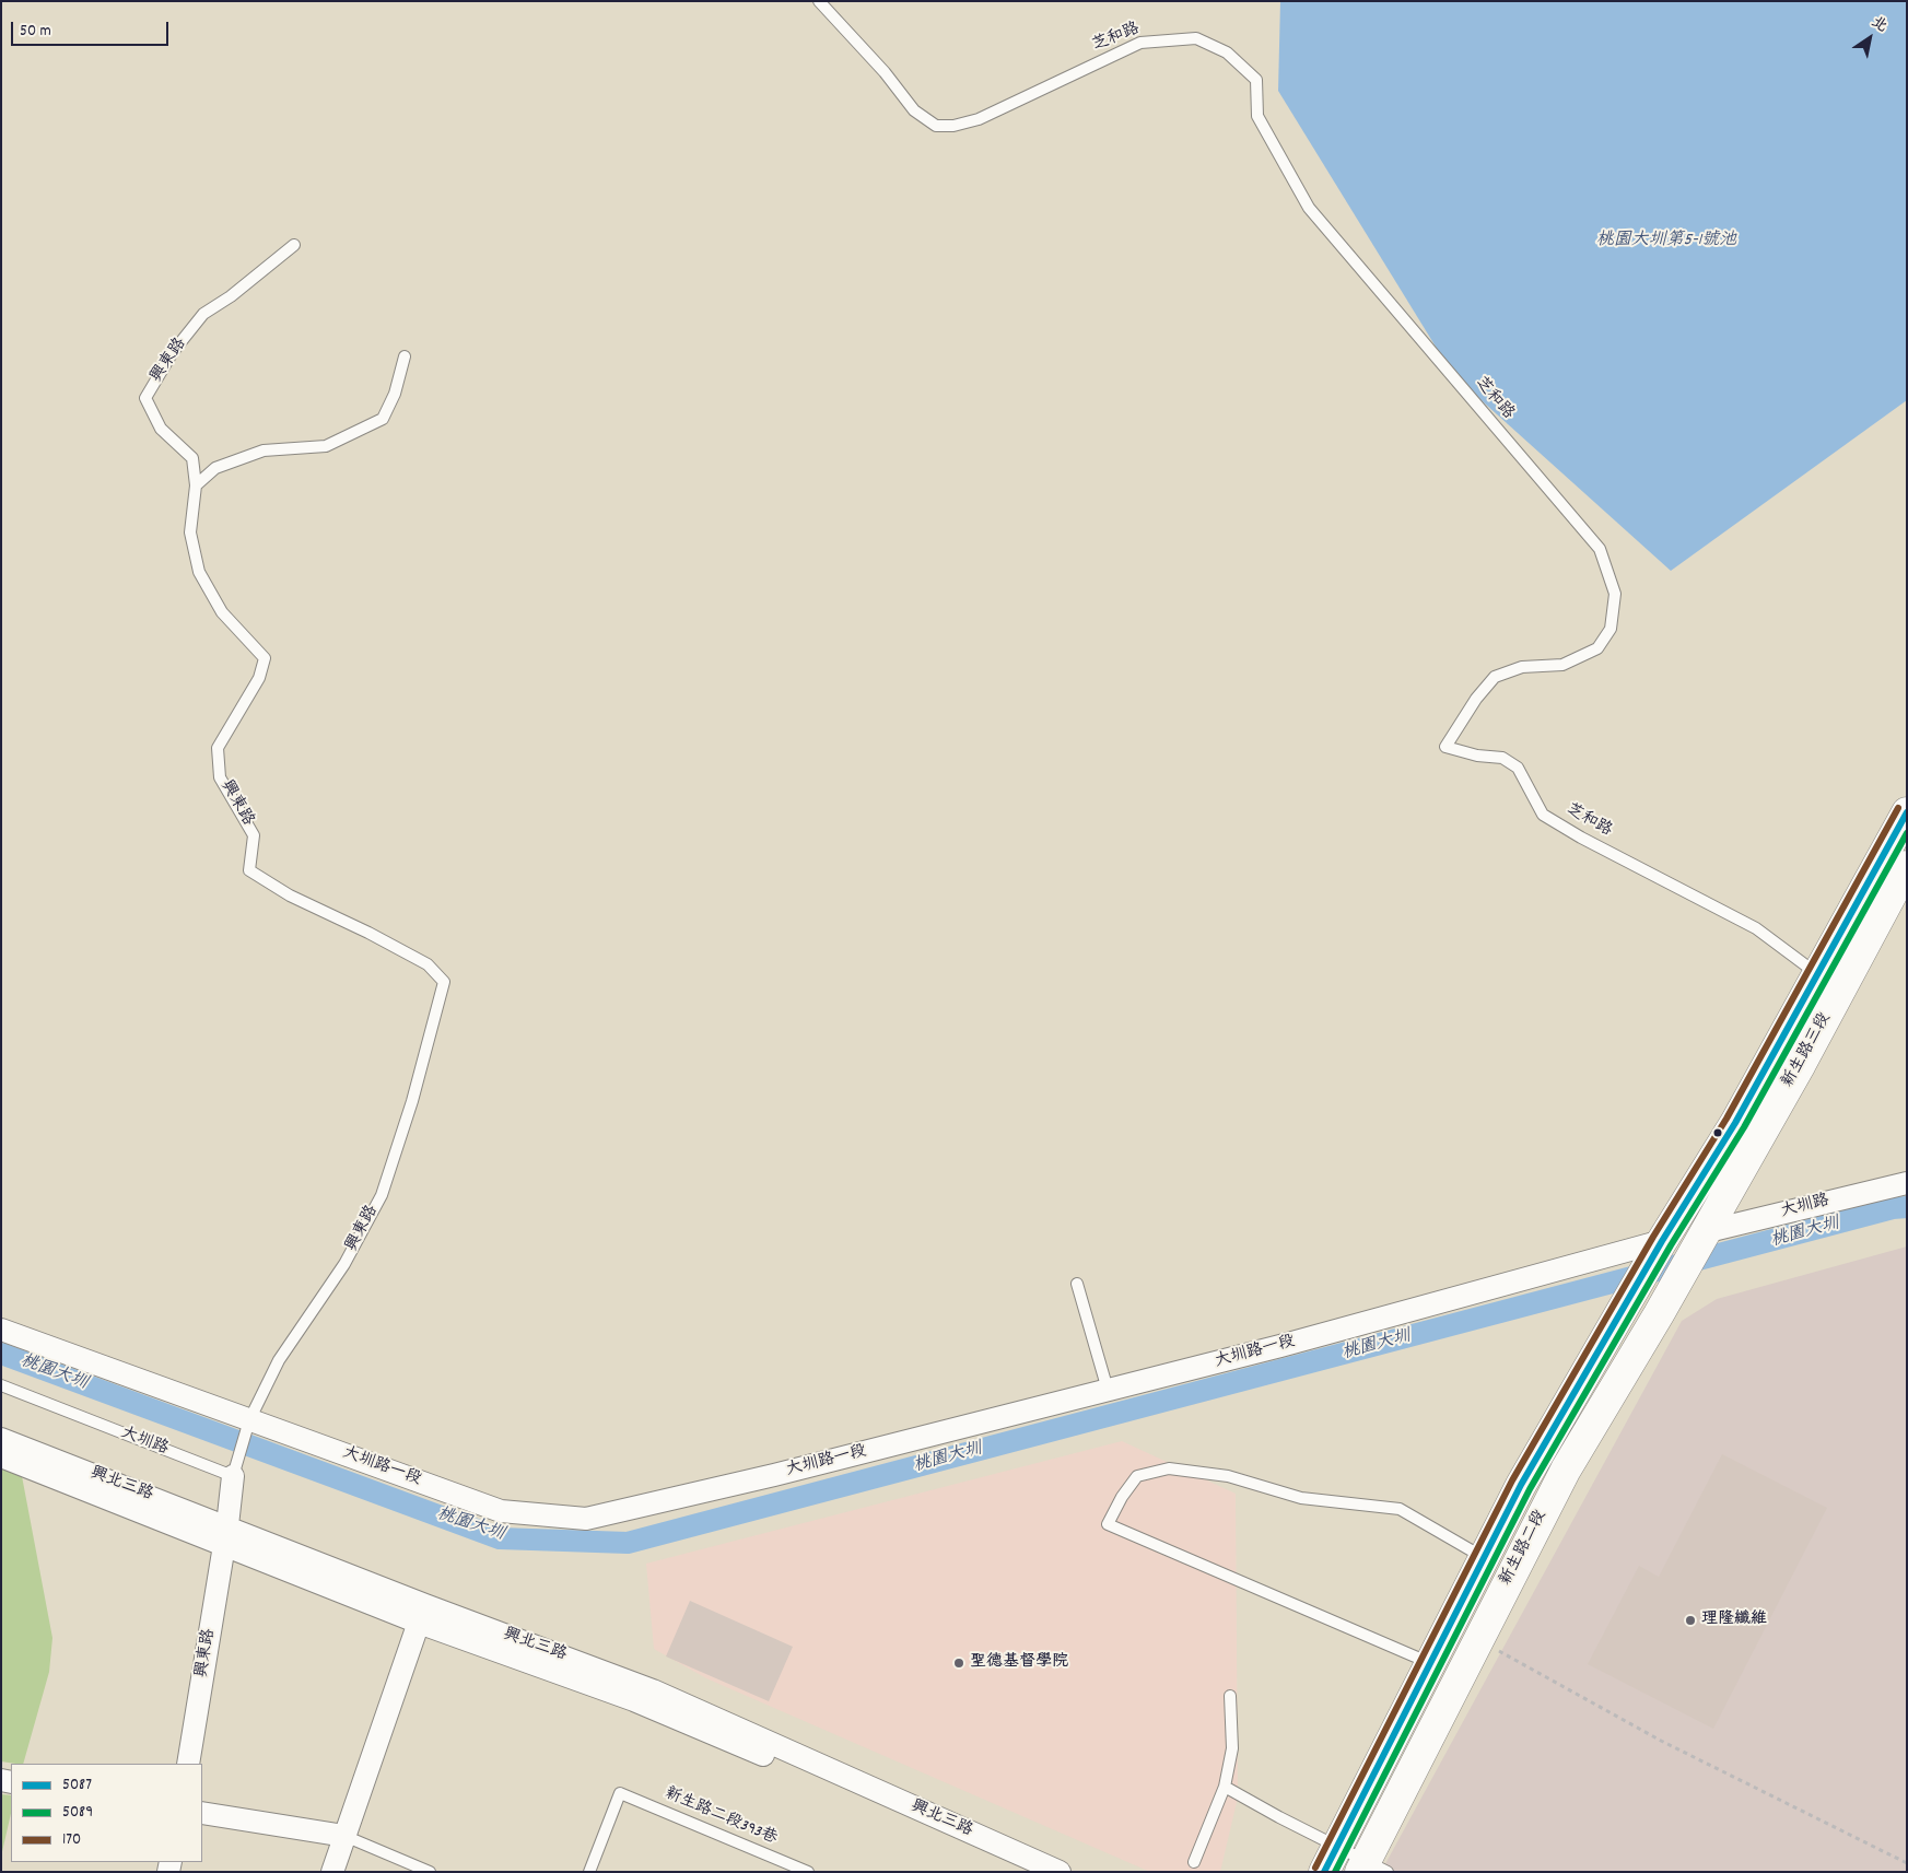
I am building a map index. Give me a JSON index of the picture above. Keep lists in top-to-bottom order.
{
  "streets": {
    "main road": ["新生路三段", "新生路二段"],
    "street": [
      "興東路",
      "大圳路",
      "大圳路一段",
      "興北三路"
    ],
    "lane": ["芝和路", "新生路二段393巷"]
  },
  "crossings": [
    ["芝和路", "新生路三段"],
    ["興東路", "大圳路"],
    ["興東路", "大圳路一段"],
    ["興東路", "興北三路"],
    ["新生路三段", "大圳路"],
    ["新生路三段", "大圳路一段"],
    ["新生路三段", "新生路二段"],
    ["大圳路", "新生路二段"],
    ["大圳路一段", "新生路二段"]
  ],
  "water": ["桃園大圳第5-1號池", "桃園大圳"],
  "places": ["理隆纖維", "聖德基督學院"],
  "lines": ["transit line 170", "transit line 5087", "transit line 5089"],
  "legend": ["5087", "5089", "170"],
  "scale_bar": "50 m",
  "north": "top right"
}
